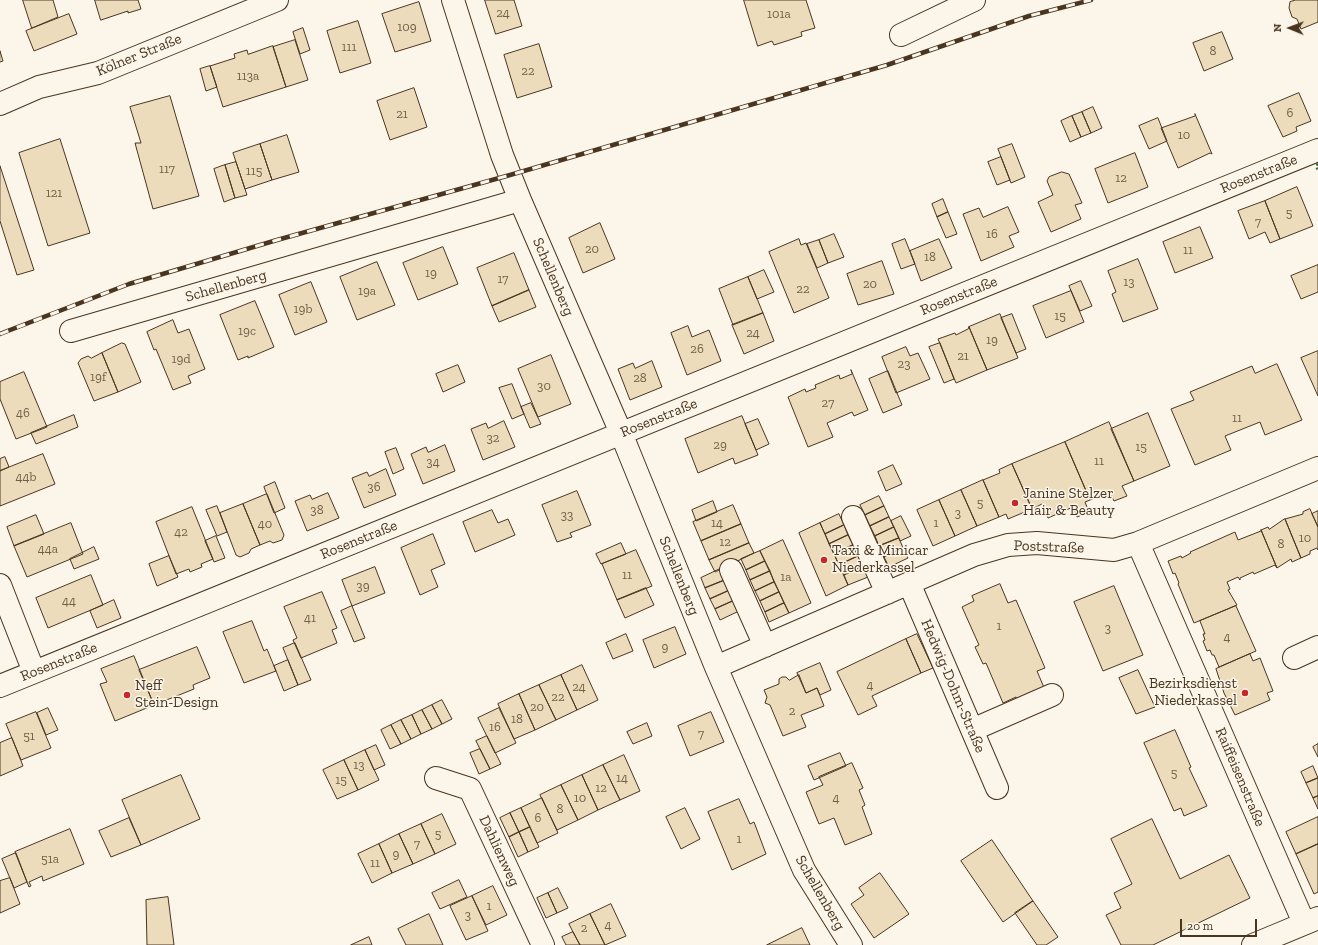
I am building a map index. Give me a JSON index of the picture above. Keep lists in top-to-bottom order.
{
  "streets": {
    "street": [
      "Kölner Straße",
      "Rosenstraße",
      "Schellenberg",
      "Poststraße",
      "Hedwig-Dohm-Straße",
      "Raiffeisenstraße",
      "Dahlienweg"
    ]
  },
  "crossings": [
    ["Rosenstraße", "Schellenberg"],
    ["Schellenberg", "Poststraße"],
    ["Poststraße", "Hedwig-Dohm-Straße"],
    ["Poststraße", "Raiffeisenstraße"]
  ],
  "places": [
    "Janine Stelzer Hair & Beauty",
    "Taxi & Minicar Niederkassel",
    "Bezirksdienst Niederkassel",
    "Neff Stein-Design"
  ],
  "house_numbers": [
    "24",
    "101a",
    "109",
    "111",
    "8",
    "22",
    "113a",
    "6",
    "21",
    "10",
    "117",
    "115",
    "12",
    "121",
    "5",
    "7",
    "16",
    "20",
    "11",
    "18",
    "19",
    "17",
    "13",
    "20",
    "22",
    "19a",
    "19b",
    "15",
    "19c",
    "24",
    "19",
    "26",
    "21",
    "19d",
    "23",
    "19f",
    "28",
    "30",
    "27",
    "46",
    "11",
    "32",
    "29",
    "15",
    "11",
    "34",
    "44b",
    "36",
    "5",
    "38",
    "3",
    "33",
    "14",
    "1",
    "40",
    "42",
    "10",
    "12",
    "8",
    "44a",
    "11",
    "1a",
    "39",
    "44",
    "41",
    "1",
    "3",
    "4",
    "9",
    "4",
    "24",
    "22",
    "20",
    "2",
    "18",
    "16",
    "7",
    "51",
    "13",
    "5",
    "14",
    "15",
    "12",
    "10",
    "4",
    "8",
    "6",
    "5",
    "1",
    "7",
    "9",
    "51a",
    "11",
    "1",
    "3",
    "4",
    "2"
  ],
  "scale_bar": "20 m",
  "north": "left"
}
